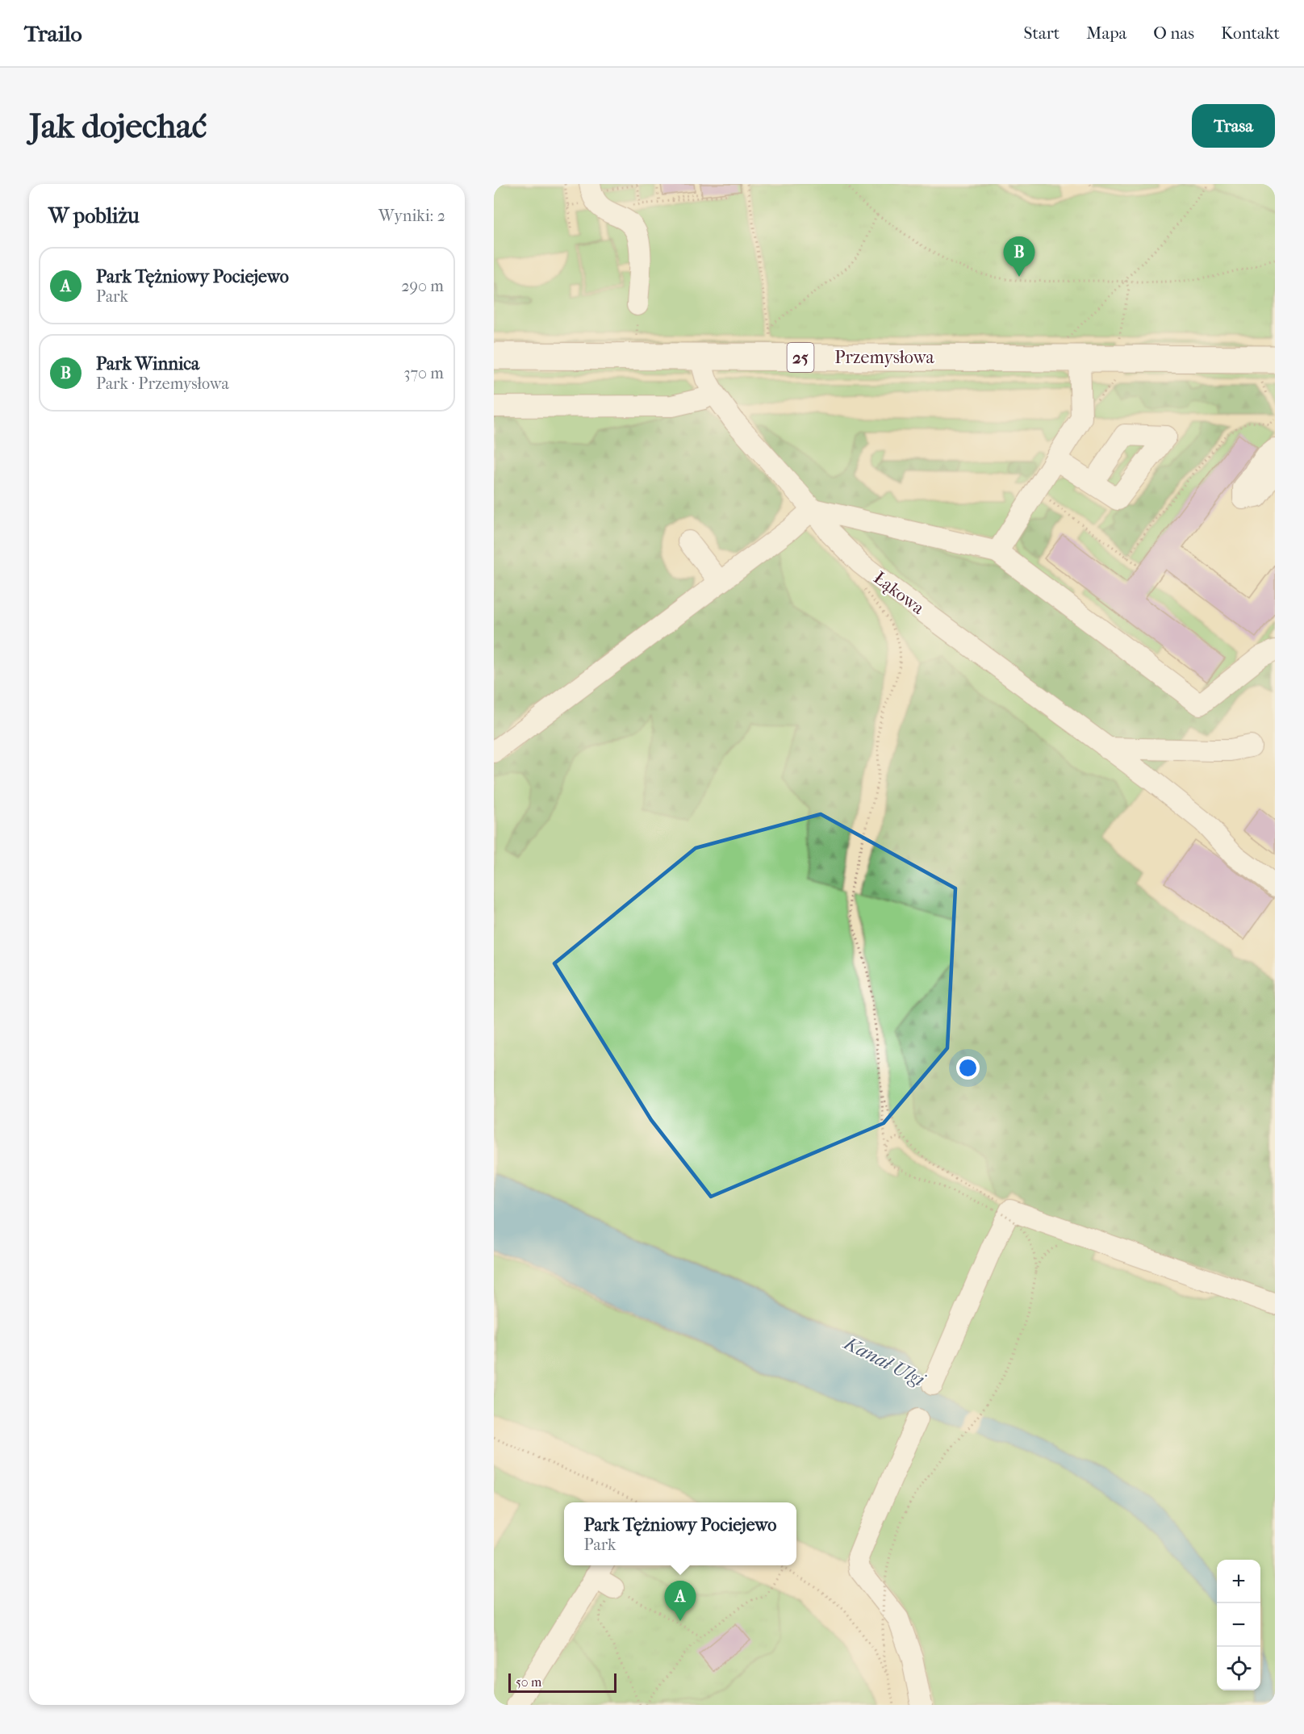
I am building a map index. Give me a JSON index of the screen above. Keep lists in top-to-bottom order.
{
  "streets": {
    "main road": ["25", "Przemysłowa"],
    "street": ["Łąkowa"]
  },
  "crossings": [
    ["Przemysłowa", "Łąkowa"]
  ],
  "water": ["Kanał Ulgi"],
  "scale_bar": "50 m",
  "page": {
    "header": "Trailo",
    "nav": [
      "Start",
      "Mapa",
      "O nas",
      "Kontakt"
    ],
    "buttons": "Trasa",
    "title": "Jak dojechać",
    "heading": ["W pobliżu", "Wyniki: 2"],
    "pins": ["B", "A"],
    "list": [
      {
        "mark": "A",
        "name": "Park Tężniowy Pociejewo",
        "note": "Park",
        "value": "290 m"
      },
      {
        "mark": "B",
        "name": "Park Winnica",
        "note": "Park · Przemysłowa",
        "value": "370 m"
      }
    ],
    "popup": ["Park Tężniowy Pociejewo", "Park"],
    "map_buttons": ["+", "−"],
    "scale": "50 m"
  }
}
